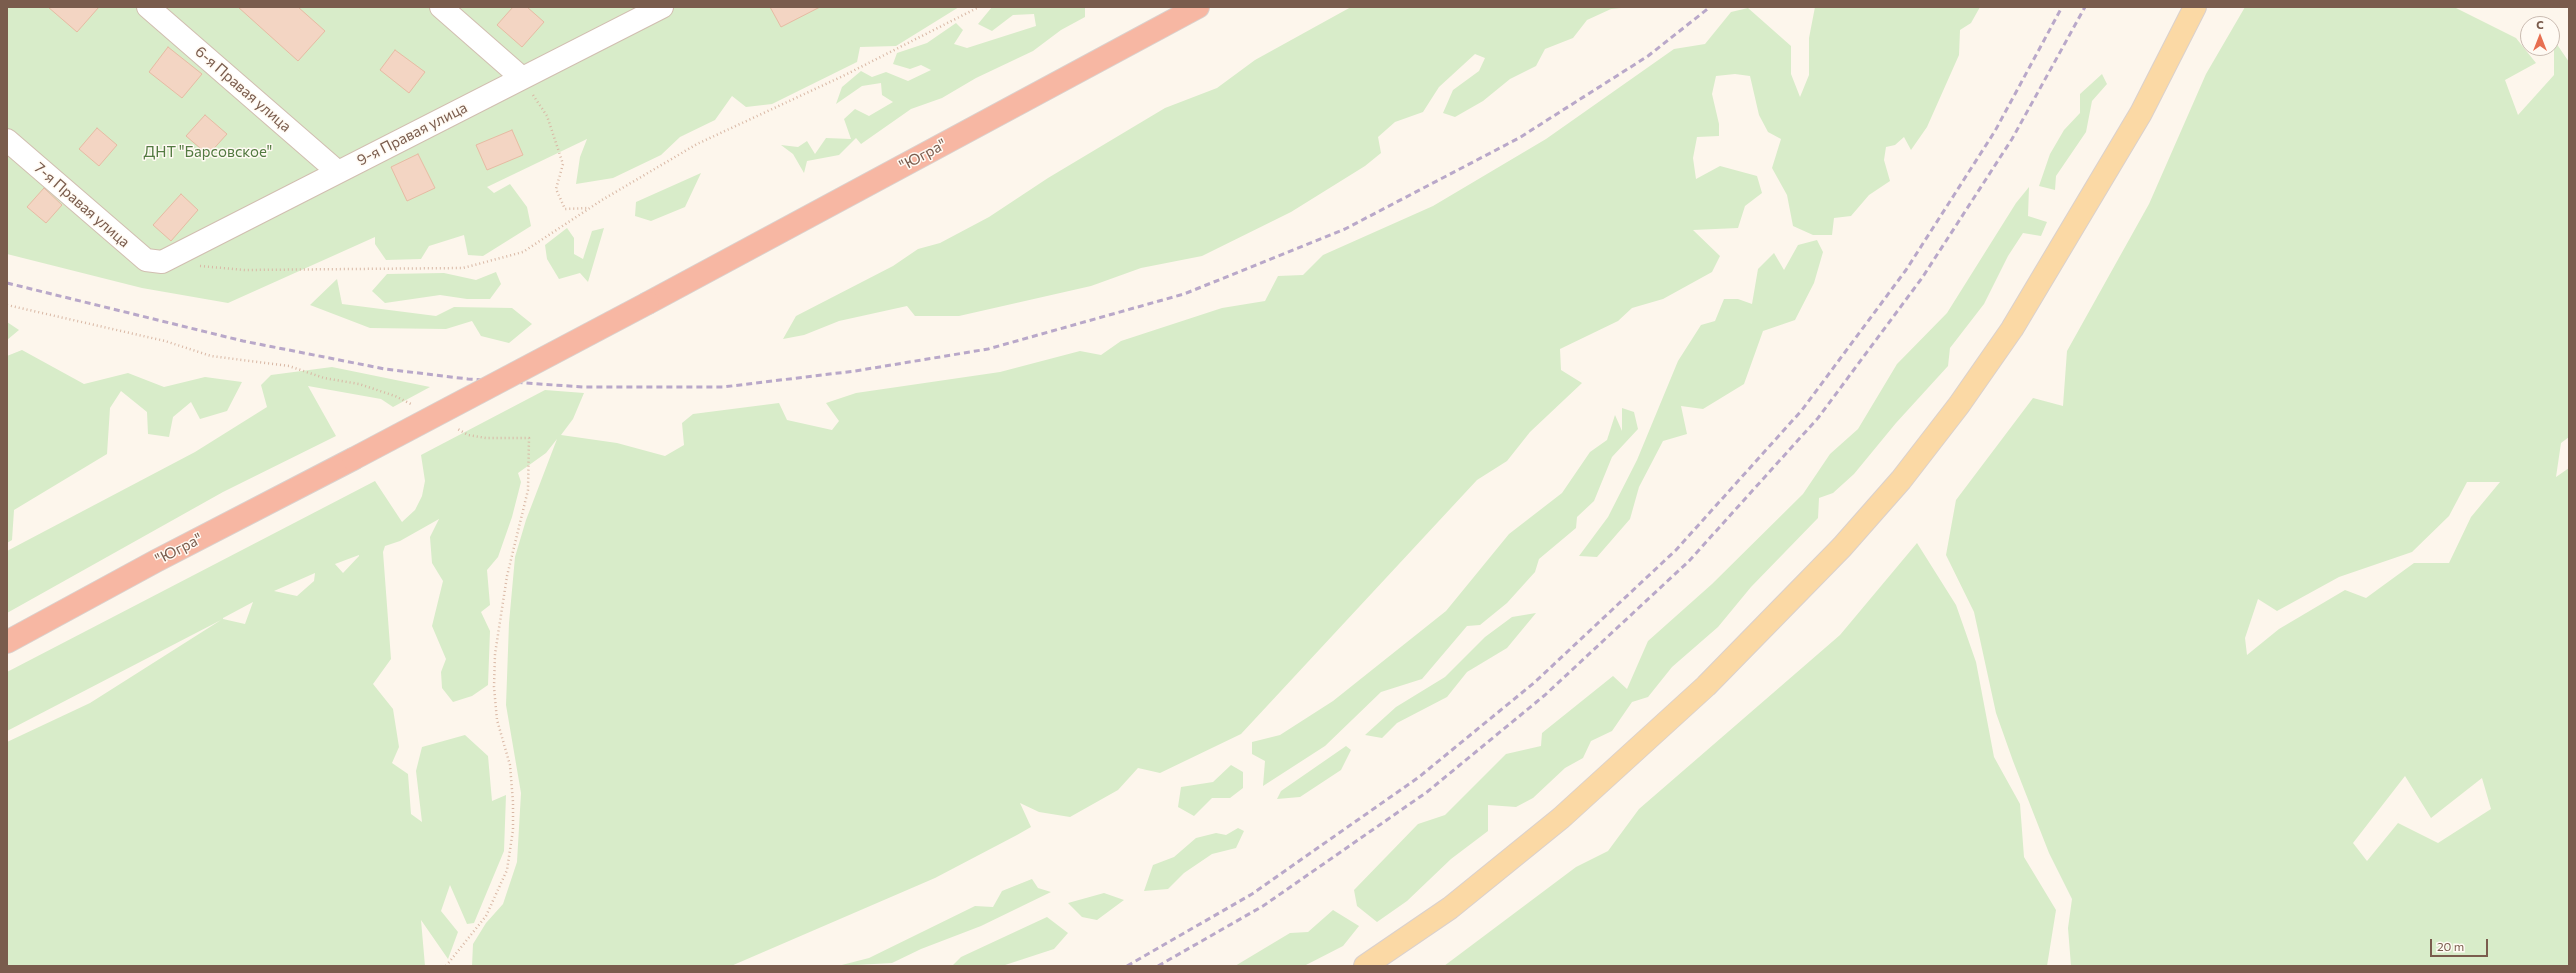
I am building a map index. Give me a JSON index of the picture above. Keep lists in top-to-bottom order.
{
  "streets": {
    "highway": ["\"Югра\""],
    "street": ["6-я Правая улица", "9-я Правая улица", "7-я Правая улица"]
  },
  "crossings": [
    ["6-я Правая улица", "9-я Правая улица"],
    ["9-я Правая улица", "7-я Правая улица"]
  ],
  "parks": ["ДНТ \"Барсовское\""],
  "scale_bar": "20 m",
  "north": "top"
}
